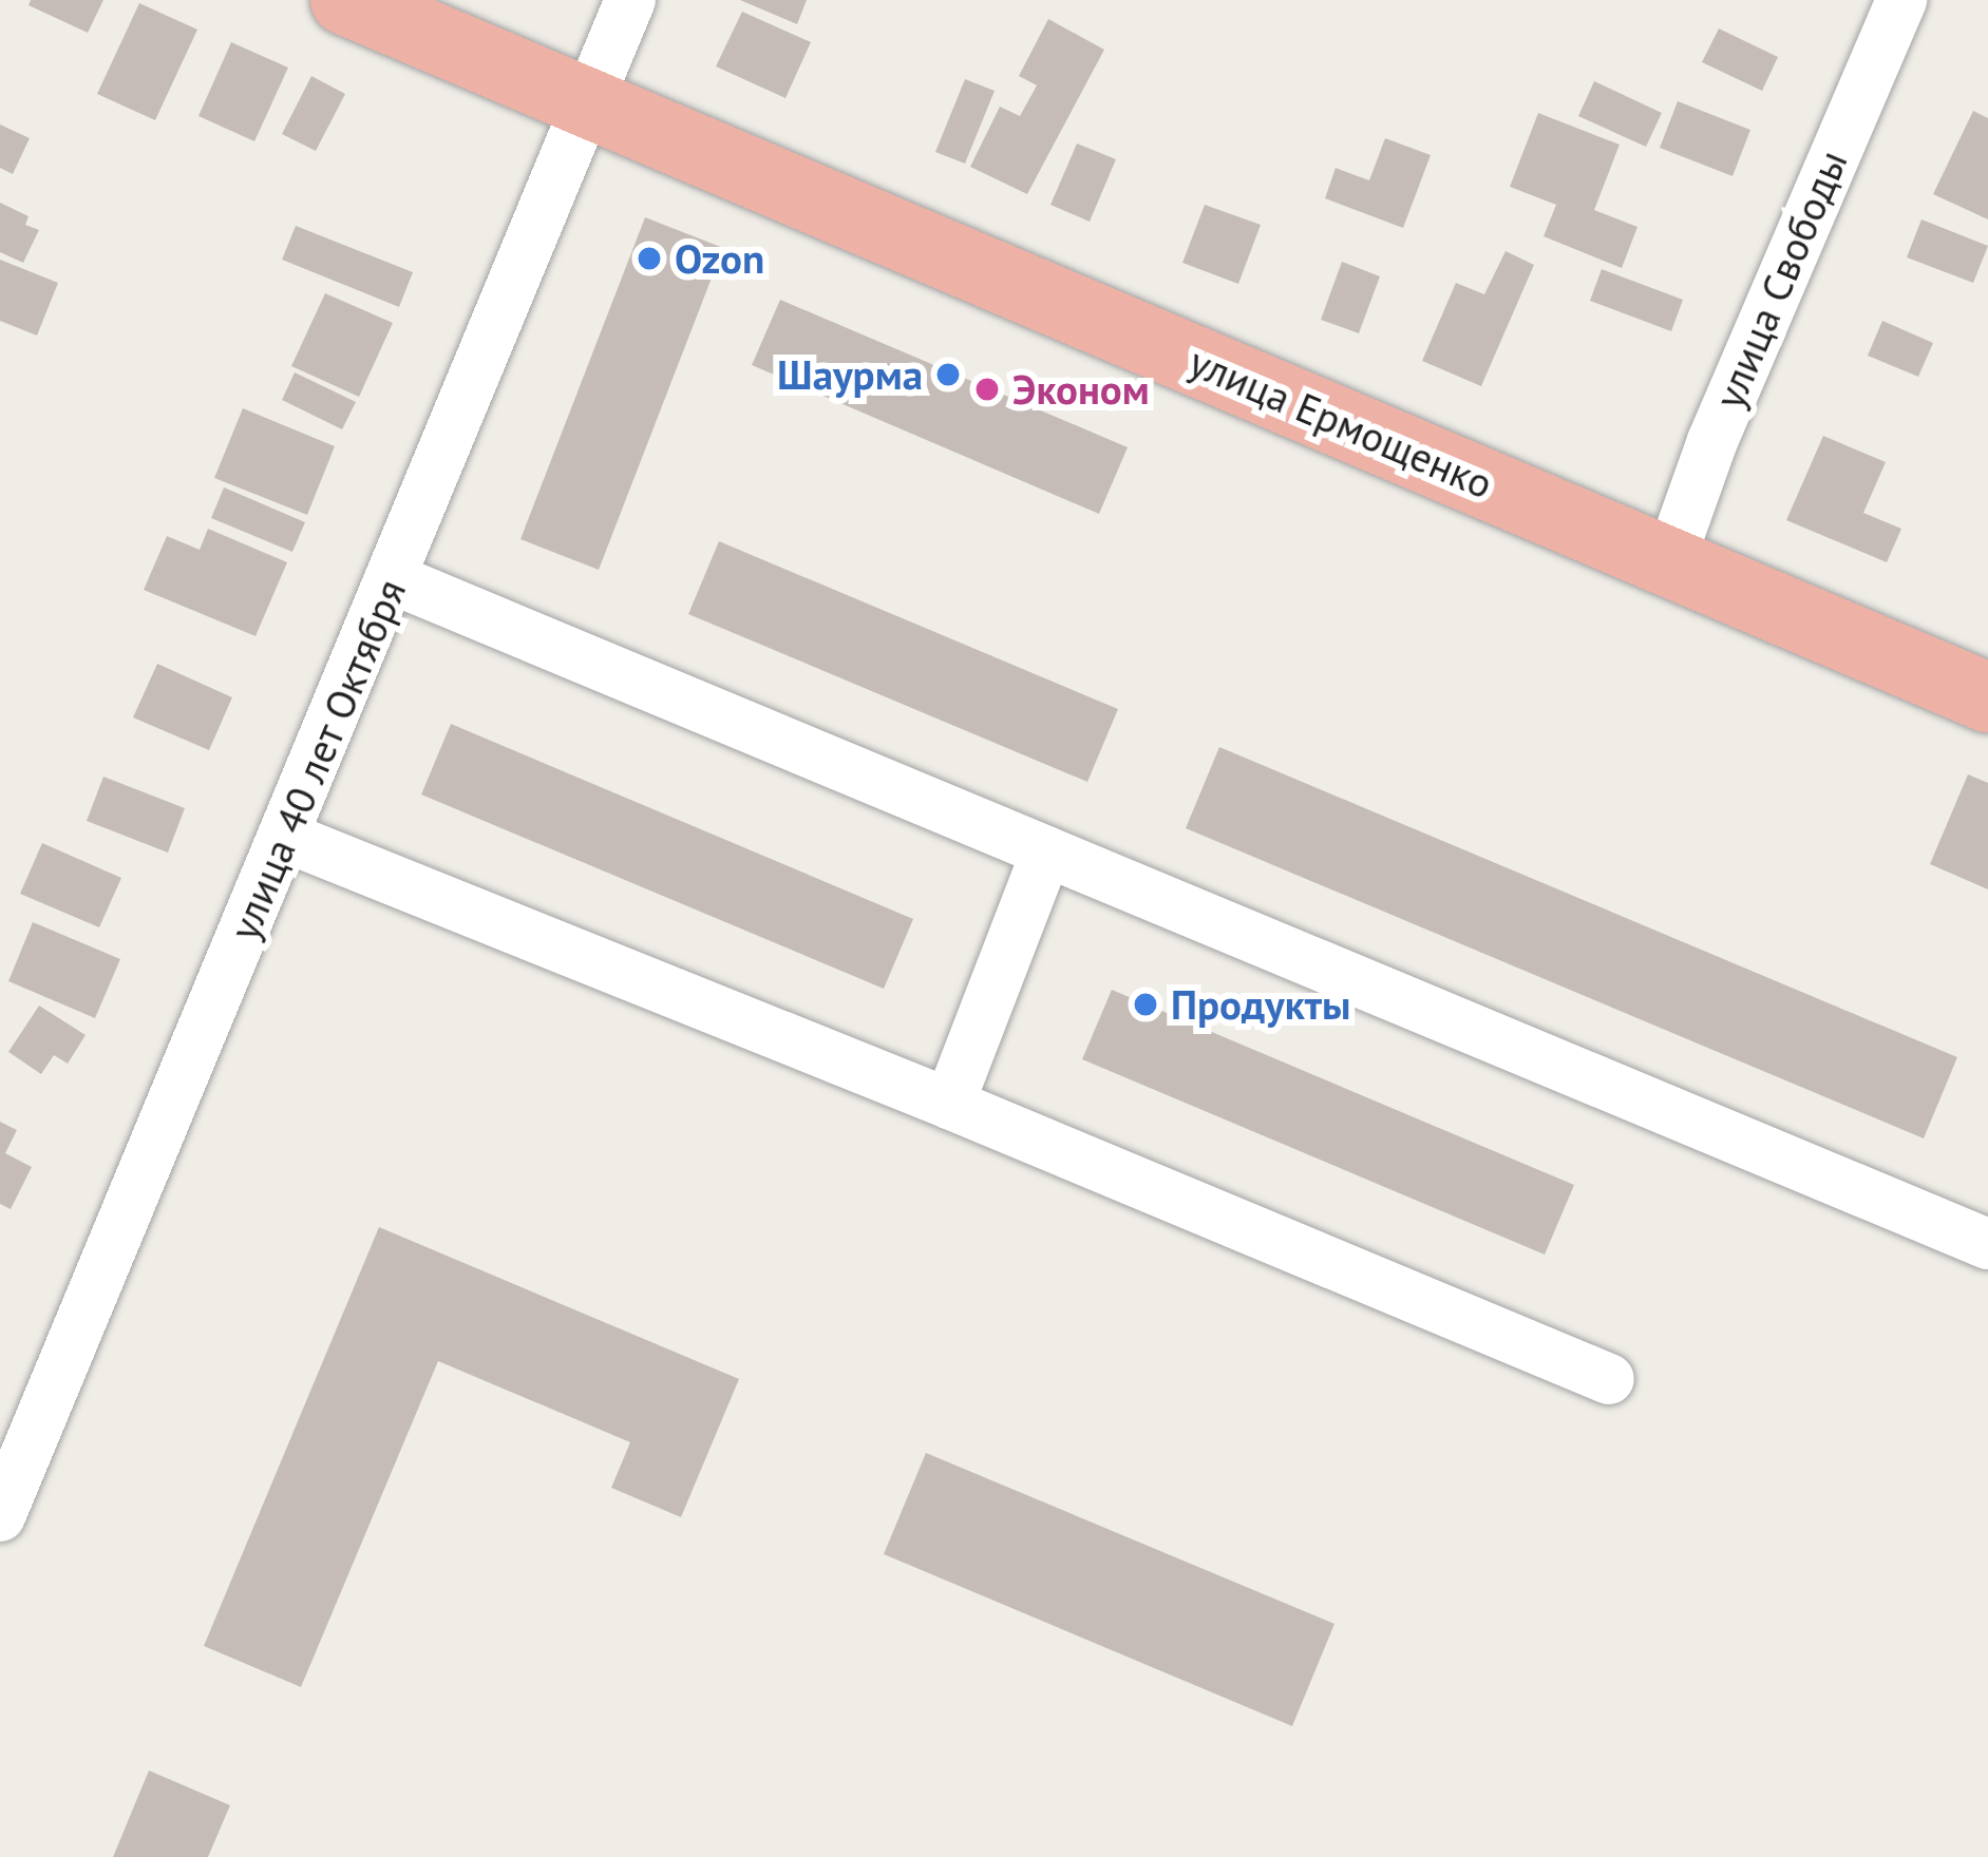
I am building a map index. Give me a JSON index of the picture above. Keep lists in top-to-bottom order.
{
  "streets": {
    "highway": ["улица Ермощенко"],
    "street": ["улица Свободы", "улица 40 лет Октября"]
  },
  "crossings": [
    ["улица Свободы", "улица Ермощенко"],
    ["улица Ермощенко", "улица 40 лет Октября"]
  ],
  "places": [
    "Ozon",
    "Шаурма",
    "Эконом",
    "Продукты"
  ]
}
